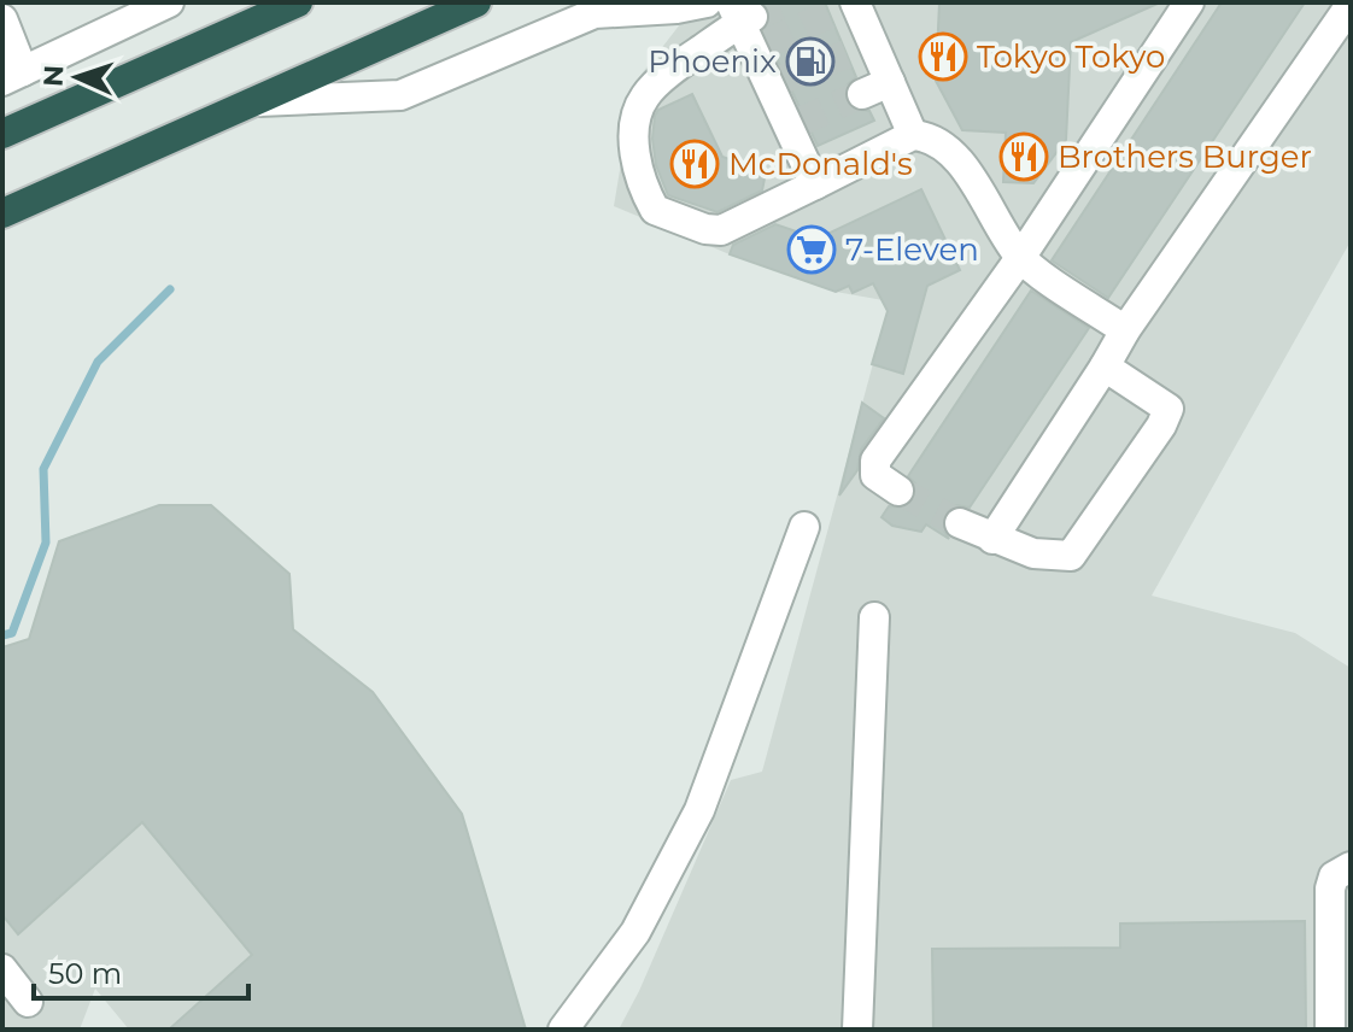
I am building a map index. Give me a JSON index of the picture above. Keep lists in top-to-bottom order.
{
  "places": {
    "restaurant": ["Tokyo Tokyo", "Brothers Burger", "McDonald's"],
    "fuel station": ["Phoenix"],
    "supermarket": ["7-Eleven"]
  },
  "scale_bar": "50 m",
  "north": "left"
}
